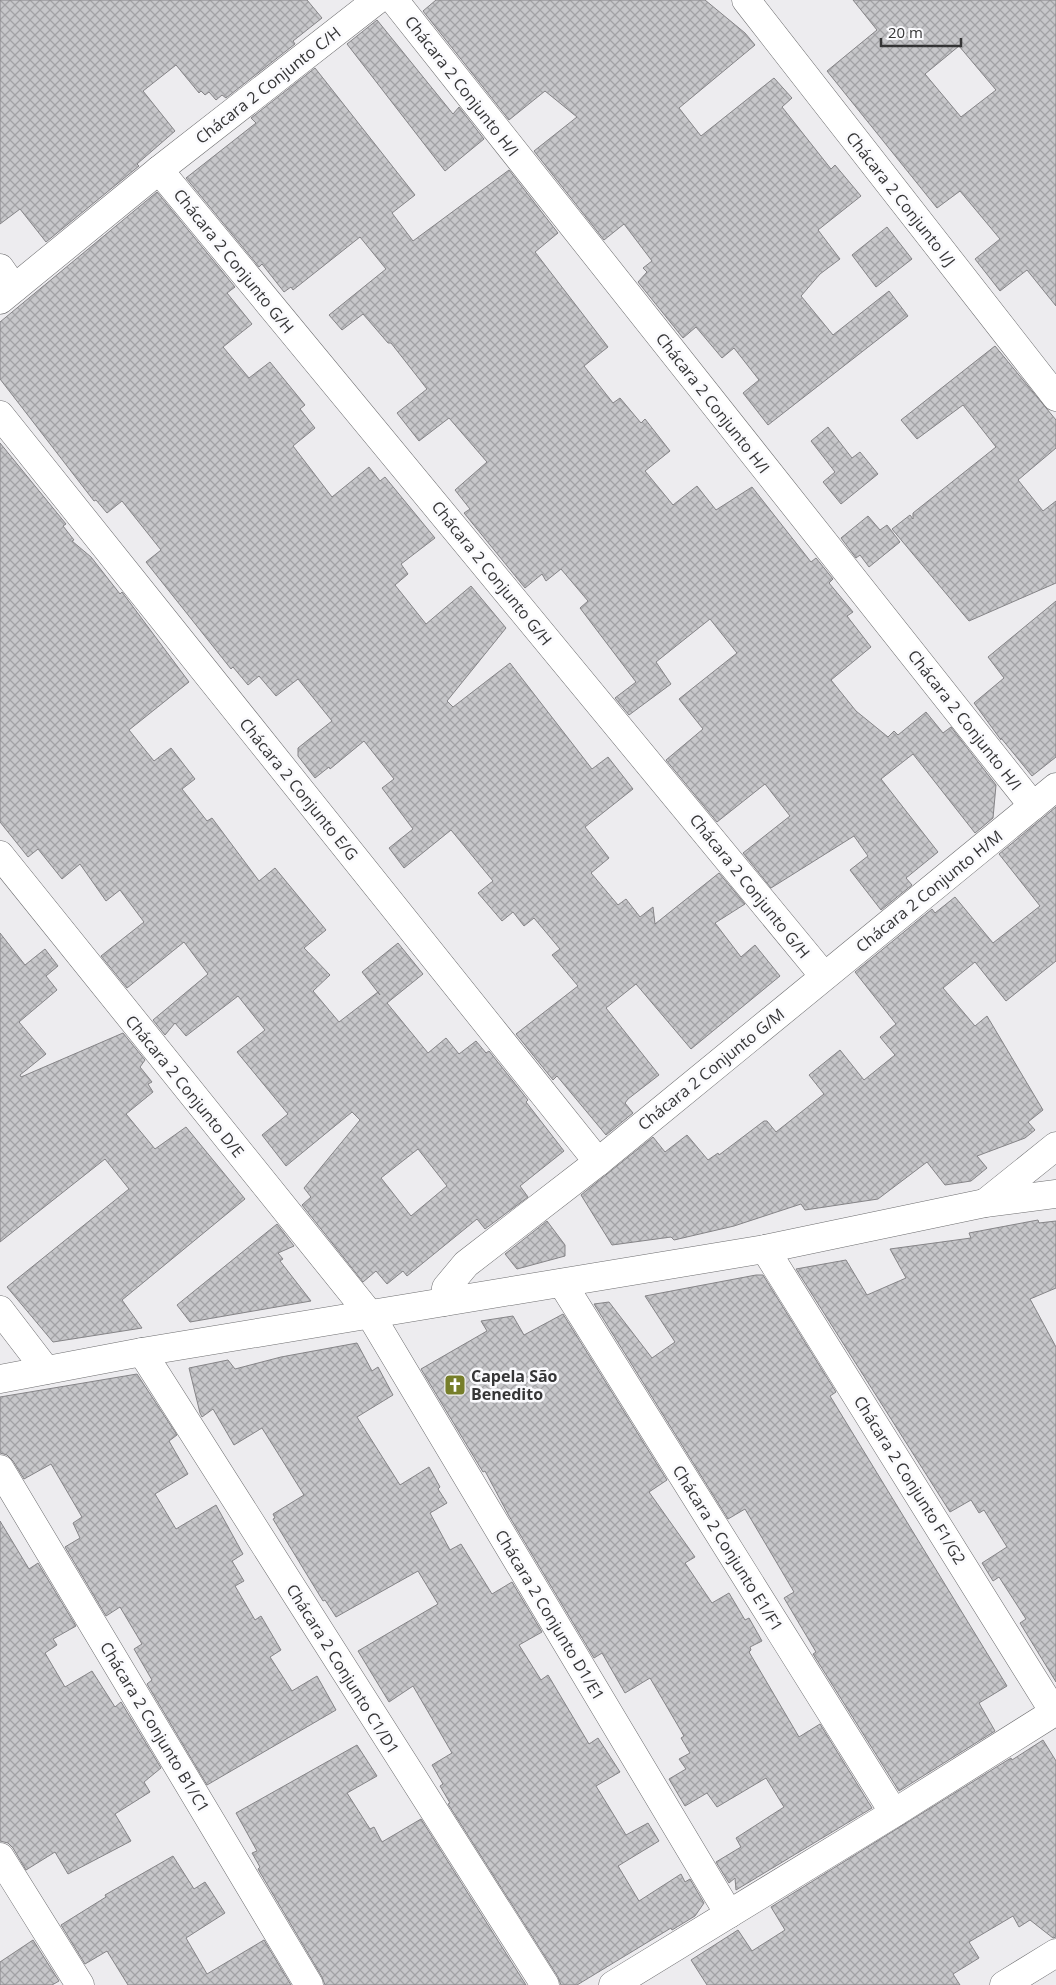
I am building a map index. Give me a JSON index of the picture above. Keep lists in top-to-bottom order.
{
  "streets": {
    "street": [
      "Chácara 2 Conjunto C/H",
      "Chácara 2 Conjunto H/I",
      "Chácara 2 Conjunto I/J",
      "Chácara 2 Conjunto G/H",
      "Chácara 2 Conjunto E/G",
      "Chácara 2 Conjunto H/M",
      "Chácara 2 Conjunto G/M",
      "Chácara 2 Conjunto D/E",
      "Chácara 2 Conjunto F1/G2",
      "Chácara 2 Conjunto E1/F1",
      "Chácara 2 Conjunto D1/E1",
      "Chácara 2 Conjunto C1/D1",
      "Chácara 2 Conjunto B1/C1"
    ]
  },
  "crossings": [
    ["Chácara 2 Conjunto C/H", "Chácara 2 Conjunto G/H"],
    ["Chácara 2 Conjunto H/I", "Chácara 2 Conjunto H/M"],
    ["Chácara 2 Conjunto G/H", "Chácara 2 Conjunto H/M"],
    ["Chácara 2 Conjunto G/H", "Chácara 2 Conjunto G/M"],
    ["Chácara 2 Conjunto E/G", "Chácara 2 Conjunto G/M"],
    ["Chácara 2 Conjunto H/M", "Chácara 2 Conjunto G/M"],
    ["Chácara 2 Conjunto D/E", "Chácara 2 Conjunto D1/E1"]
  ],
  "places": {
    "church": ["Capela São Benedito"]
  },
  "scale_bar": "20 m"
}
